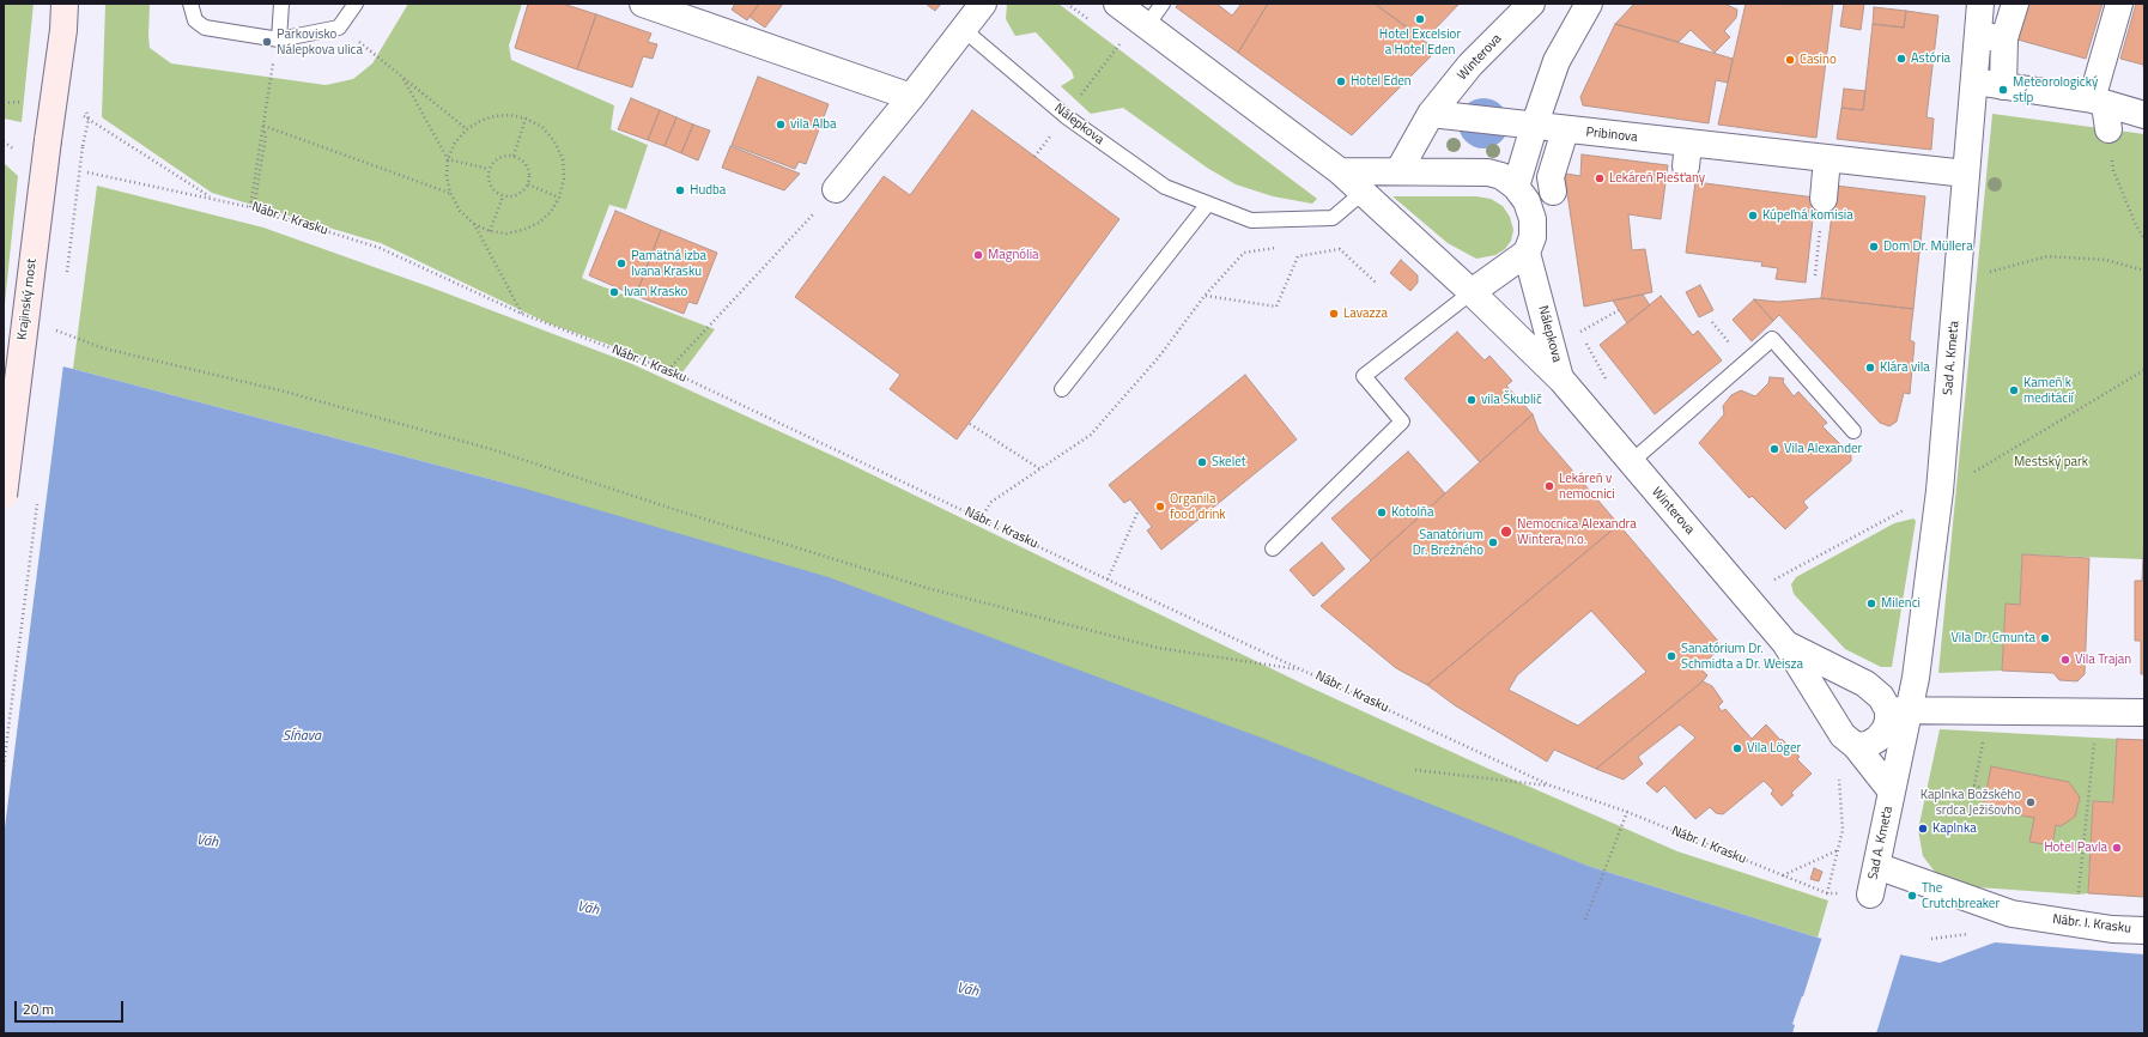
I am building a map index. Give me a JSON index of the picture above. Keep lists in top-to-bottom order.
{
  "streets": {
    "main road": ["Krajinský most"],
    "street": [
      "Winterova",
      "Nálepkova",
      "Pribinova",
      "Nábr. I. Krasku",
      "Sad A. Kmeťa"
    ]
  },
  "crossings": [
    ["Winterova", "Nálepkova"],
    ["Winterova", "Pribinova"],
    ["Winterova", "Sad A. Kmeťa"],
    ["Pribinova", "Sad A. Kmeťa"],
    ["Nábr. I. Krasku", "Sad A. Kmeťa"]
  ],
  "water": ["Sĺňava", "Váh"],
  "parks": ["Mestský park"],
  "places": [
    "Hotel Excelsior a Hotel Eden",
    "Parkovisko Nálepkova ulica",
    "Astória",
    "Casino",
    "Hotel Eden",
    "Meteorologický stĺp",
    "vila Alba",
    "Lekáreň Piešťany",
    "Hudba",
    "Kúpeľná komisia",
    "Dom Dr. Müllera",
    "Magnólia",
    "Pamätná izba Ivana Krasku",
    "Ivan Krasko",
    "Lavazza",
    "Klára vila",
    "Kameň k meditácií",
    "vila Škublič",
    "Vila Alexander",
    "Skelet",
    "Lekáreň v nemocnici",
    "Organila food drink",
    "Kotolňa",
    "Nemocnica Alexandra Wintera, n.o.",
    "Sanatórium Dr. Brežného",
    "Milenci",
    "Vila Dr. Cmunta",
    "Sanatórium Dr. Schmidta a Dr. Weisza",
    "Vila Trajan",
    "Vila Löger",
    "Kaplnka Božského srdca Ježišovho",
    "Kaplnka",
    "Hotel Pavla",
    "The Crutchbreaker"
  ],
  "scale_bar": "20 m"
}
